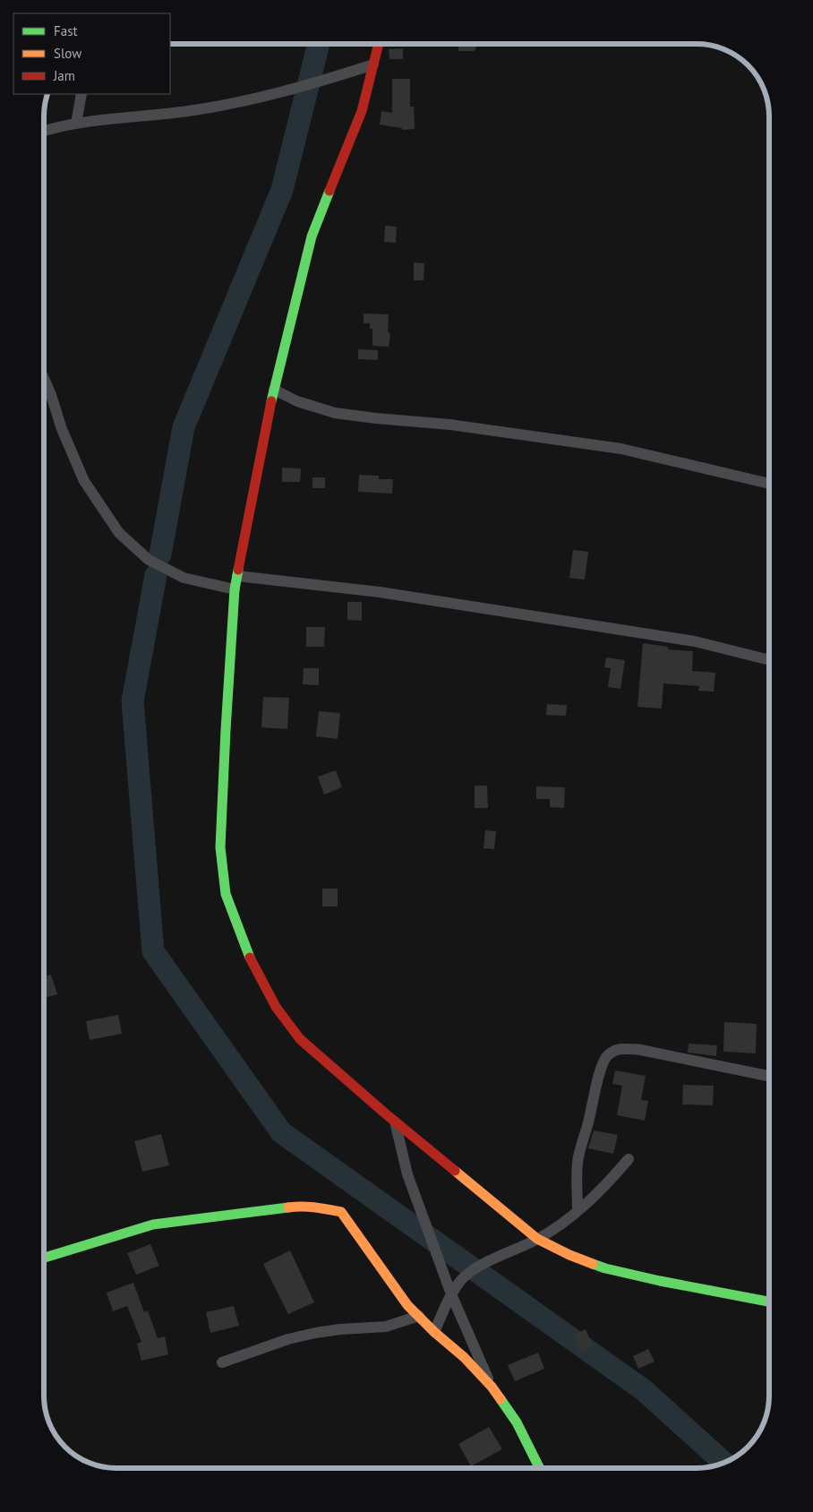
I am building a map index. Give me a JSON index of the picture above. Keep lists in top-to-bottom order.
{
  "legend": ["Fast", "Slow", "Jam"]
}
